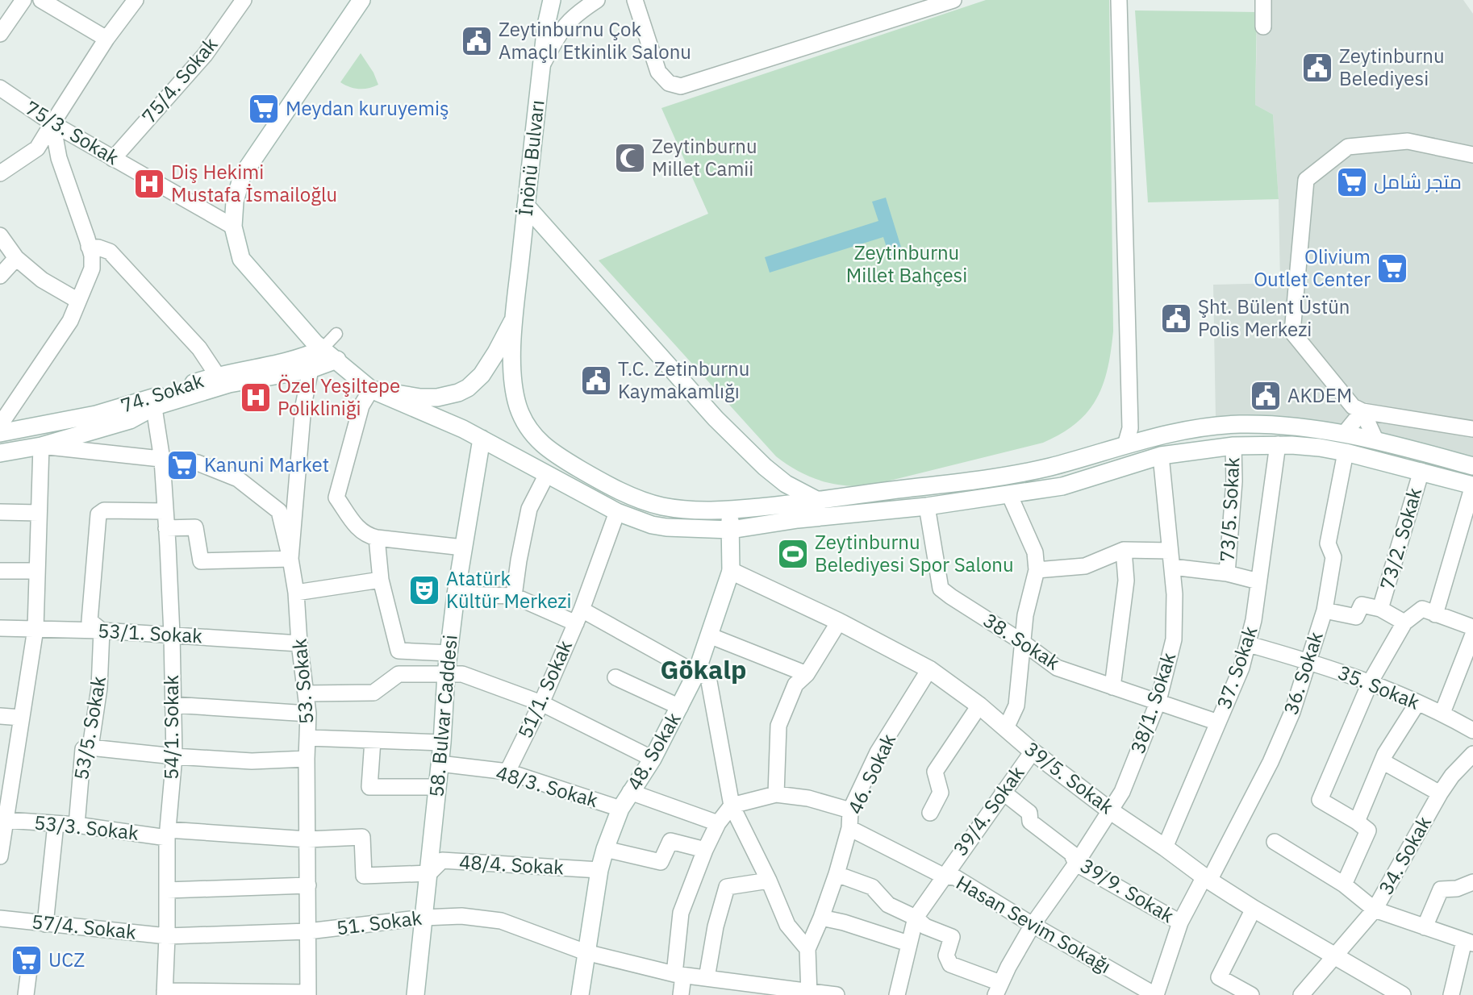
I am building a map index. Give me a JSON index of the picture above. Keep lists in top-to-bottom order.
{
  "streets": {
    "main road": [
      "İnönü Bulvarı",
      "74. Sokak",
      "58. Bulvar Caddesi",
      "48. Sokak",
      "39/5. Sokak"
    ],
    "street": [
      "75/4. Sokak",
      "75/3. Sokak",
      "73/5. Sokak",
      "73/2. Sokak",
      "53/1. Sokak",
      "38. Sokak",
      "37. Sokak",
      "36. Sokak",
      "53. Sokak",
      "35. Sokak",
      "51/1. Sokak",
      "38/1. Sokak",
      "54/1. Sokak",
      "53/5. Sokak",
      "46. Sokak",
      "48/3. Sokak",
      "39/4. Sokak",
      "53/3. Sokak",
      "34. Sokak",
      "48/4. Sokak",
      "39/9. Sokak",
      "51. Sokak",
      "Hasan Sevim Sokağı",
      "57/4. Sokak"
    ]
  },
  "crossings": [
    ["75/4. Sokak", "75/3. Sokak"],
    ["İnönü Bulvarı", "48. Sokak"],
    ["74. Sokak", "53. Sokak"],
    ["74. Sokak", "54/1. Sokak"],
    ["73/2. Sokak", "36. Sokak"],
    ["53/1. Sokak", "53. Sokak"],
    ["53/1. Sokak", "54/1. Sokak"],
    ["53/1. Sokak", "53/5. Sokak"],
    ["38. Sokak", "37. Sokak"],
    ["38. Sokak", "38/1. Sokak"],
    ["37. Sokak", "35. Sokak"],
    ["37. Sokak", "39/5. Sokak"],
    ["36. Sokak", "35. Sokak"],
    ["36. Sokak", "39/5. Sokak"],
    ["36. Sokak", "39/9. Sokak"],
    ["36. Sokak", "Hasan Sevim Sokağı"],
    ["53. Sokak", "53/3. Sokak"],
    ["53. Sokak", "51. Sokak"],
    ["51/1. Sokak", "48/3. Sokak"],
    ["38/1. Sokak", "39/5. Sokak"],
    ["38/1. Sokak", "39/9. Sokak"],
    ["38/1. Sokak", "Hasan Sevim Sokağı"],
    ["58. Bulvar Caddesi", "48/3. Sokak"],
    ["58. Bulvar Caddesi", "53/3. Sokak"],
    ["58. Bulvar Caddesi", "48/4. Sokak"],
    ["58. Bulvar Caddesi", "51. Sokak"],
    ["54/1. Sokak", "53/3. Sokak"],
    ["54/1. Sokak", "51. Sokak"],
    ["54/1. Sokak", "57/4. Sokak"],
    ["53/5. Sokak", "53/3. Sokak"],
    ["48. Sokak", "39/5. Sokak"],
    ["48. Sokak", "48/3. Sokak"],
    ["48. Sokak", "48/4. Sokak"],
    ["48. Sokak", "51. Sokak"],
    ["46. Sokak", "39/5. Sokak"],
    ["46. Sokak", "Hasan Sevim Sokağı"],
    ["39/5. Sokak", "39/4. Sokak"],
    ["39/5. Sokak", "34. Sokak"],
    ["39/4. Sokak", "39/9. Sokak"],
    ["39/4. Sokak", "Hasan Sevim Sokağı"],
    ["53/3. Sokak", "48/4. Sokak"],
    ["51. Sokak", "57/4. Sokak"]
  ],
  "districts": ["Gökalp"],
  "parks": ["Zeytinburnu Millet Bahçesi"],
  "places": {
    "public building": [
      "Zeytinburnu Çok Amaçlı Etkinlik Salonu",
      "Zeytinburnu Belediyesi",
      "Şht. Bülent Üstün Polis Merkezi",
      "T.C. Zetinburnu Kaymakamlığı",
      "AKDEM"
    ],
    "supermarket": [
      "Meydan kuruyemiş",
      "متجر شامل",
      "Olivium Outlet Center",
      "Kanuni Market",
      "UCZ"
    ],
    "mosque": ["Zeytinburnu Millet Camii"],
    "hospital": ["Diş Hekimi Mustafa İsmailoğlu", "Özel Yeşiltepe Polikliniği"],
    "sports": ["Zeytinburnu Belediyesi Spor Salonu"],
    "theatre": ["Atatürk Kültür Merkezi"]
  }
}
